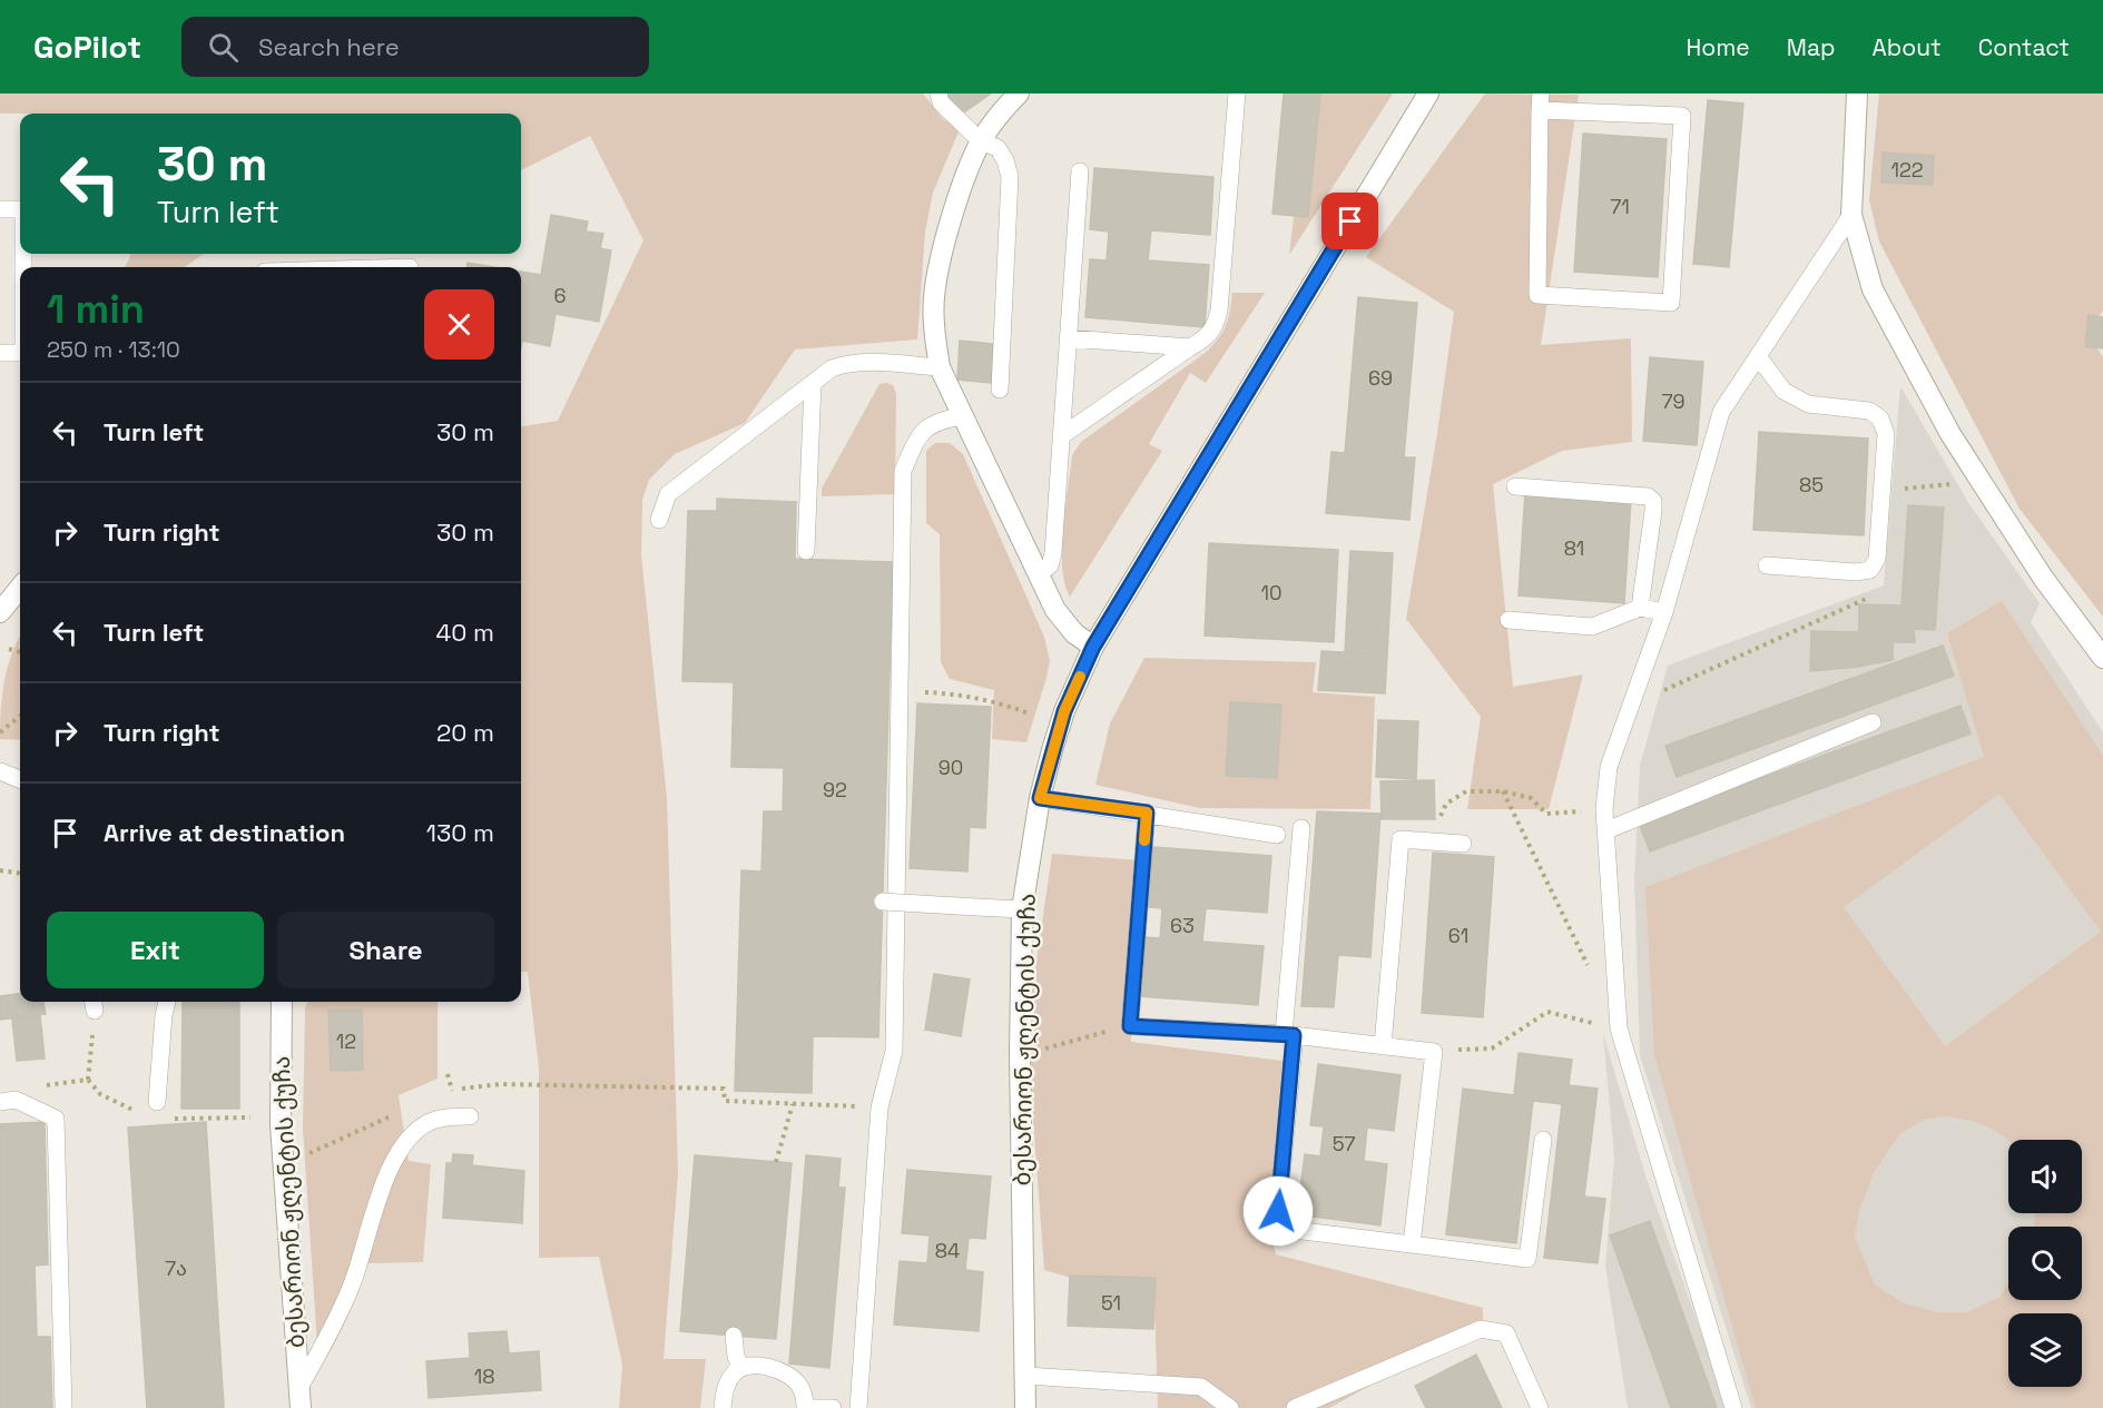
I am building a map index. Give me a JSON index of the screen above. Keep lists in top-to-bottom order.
{
  "streets": {
    "main road": ["ბესარიონ ჟღენტის ქუჩა"]
  },
  "house_numbers": [
    "122",
    "71",
    "6",
    "69",
    "79",
    "85",
    "81",
    "10",
    "90",
    "92",
    "63",
    "61",
    "12",
    "57",
    "84",
    "7ა",
    "51",
    "18"
  ],
  "page": {
    "header": "GoPilot",
    "search": "Search here",
    "nav": [
      "Home",
      "Map",
      "About",
      "Contact"
    ],
    "turn": ["30 m", "Turn left"],
    "heading": ["1 min", "250 m · 13:10"],
    "list": [
      {
        "name": "Turn left",
        "value": "30 m"
      },
      {
        "name": "Turn right",
        "value": "30 m"
      },
      {
        "name": "Turn left",
        "value": "40 m"
      },
      {
        "name": "Turn right",
        "value": "20 m"
      },
      {
        "name": "Arrive at destination",
        "value": "130 m"
      }
    ],
    "buttons": ["Exit", "Share"]
  }
}
